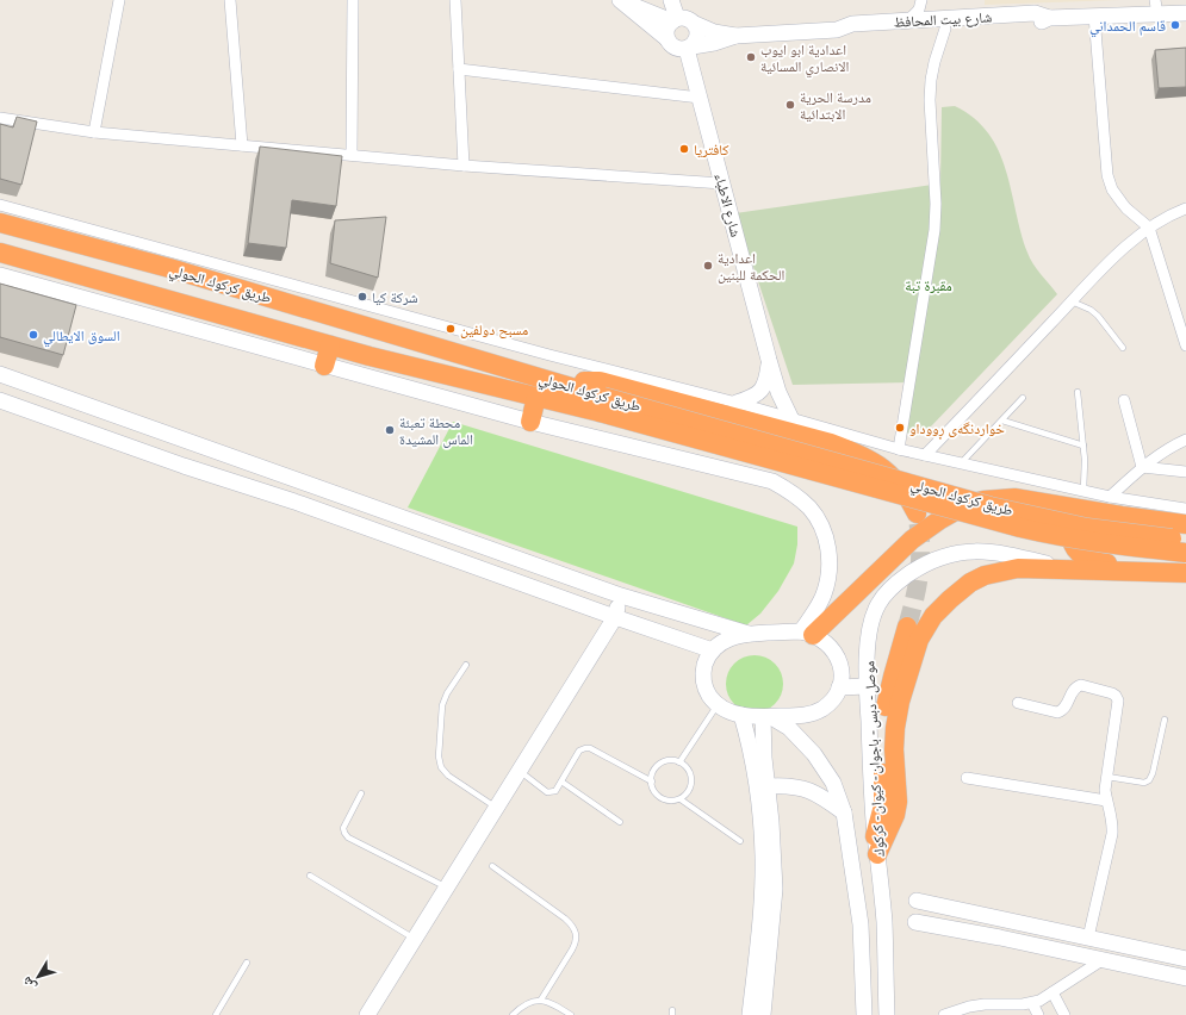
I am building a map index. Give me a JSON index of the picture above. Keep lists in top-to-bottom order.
{
  "streets": {
    "highway": ["طريق كركوك الحولي"],
    "main road": ["شارع بيت المحافظ", "شارع الاطباء", "موصل - دبس - باجوان - كيوان - كركوك"]
  },
  "crossings": [
    ["شارع بيت المحافظ", "شارع الاطباء"]
  ],
  "parks": ["مقبرة تبة"],
  "places": [
    "قاسم الحمداني",
    "اعدادية ابو ايوب الانصاري المسائية",
    "مدرسة الحرية الابتدائية",
    "کافتریا",
    "اعدادية الحكمة للبنين",
    "شركة كيا",
    "مسبح دولفين",
    "السوق الايطالي",
    "خواردنگەی ڕووداو",
    "محطة تعبئة الماس المشيدة"
  ],
  "north": "bottom left"
}
